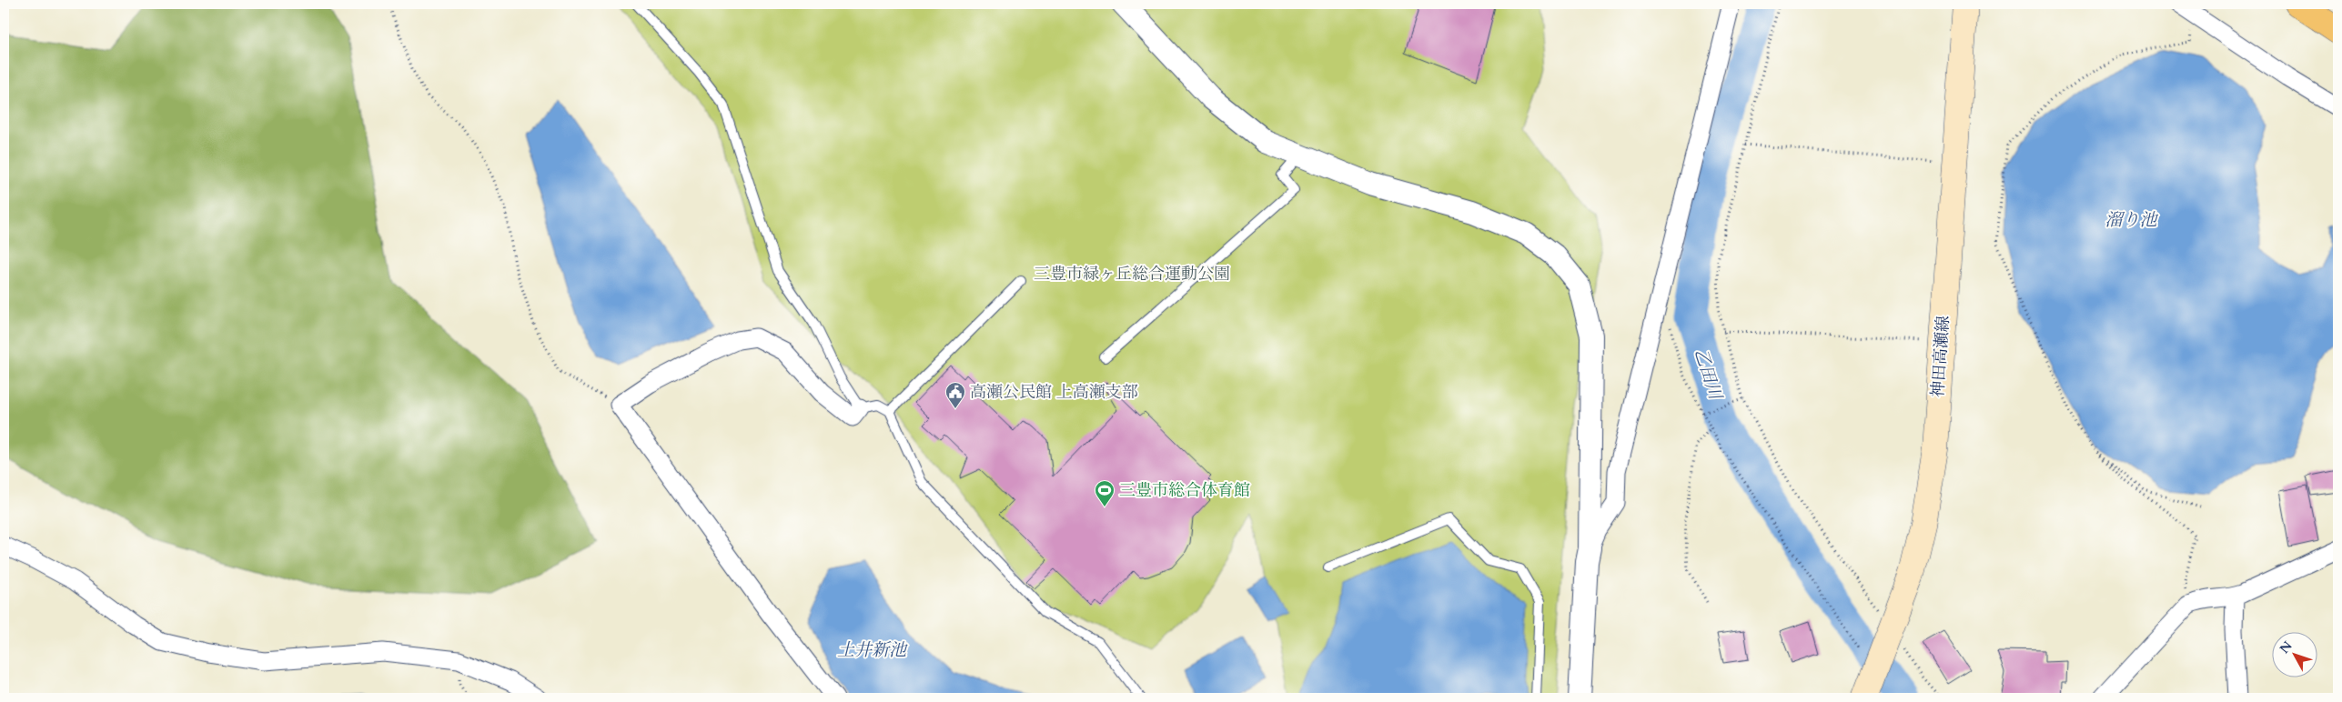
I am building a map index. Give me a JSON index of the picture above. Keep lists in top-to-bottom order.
{
  "streets": {
    "main road": ["神田高瀬線"]
  },
  "water": ["溜り池", "乙田川", "土井新池"],
  "parks": ["三豊市緑ヶ丘総合運動公園"],
  "places": {
    "public building": ["高瀬公民館 上高瀬支部"],
    "sports": ["三豊市総合体育館"]
  },
  "north": "top left"
}
